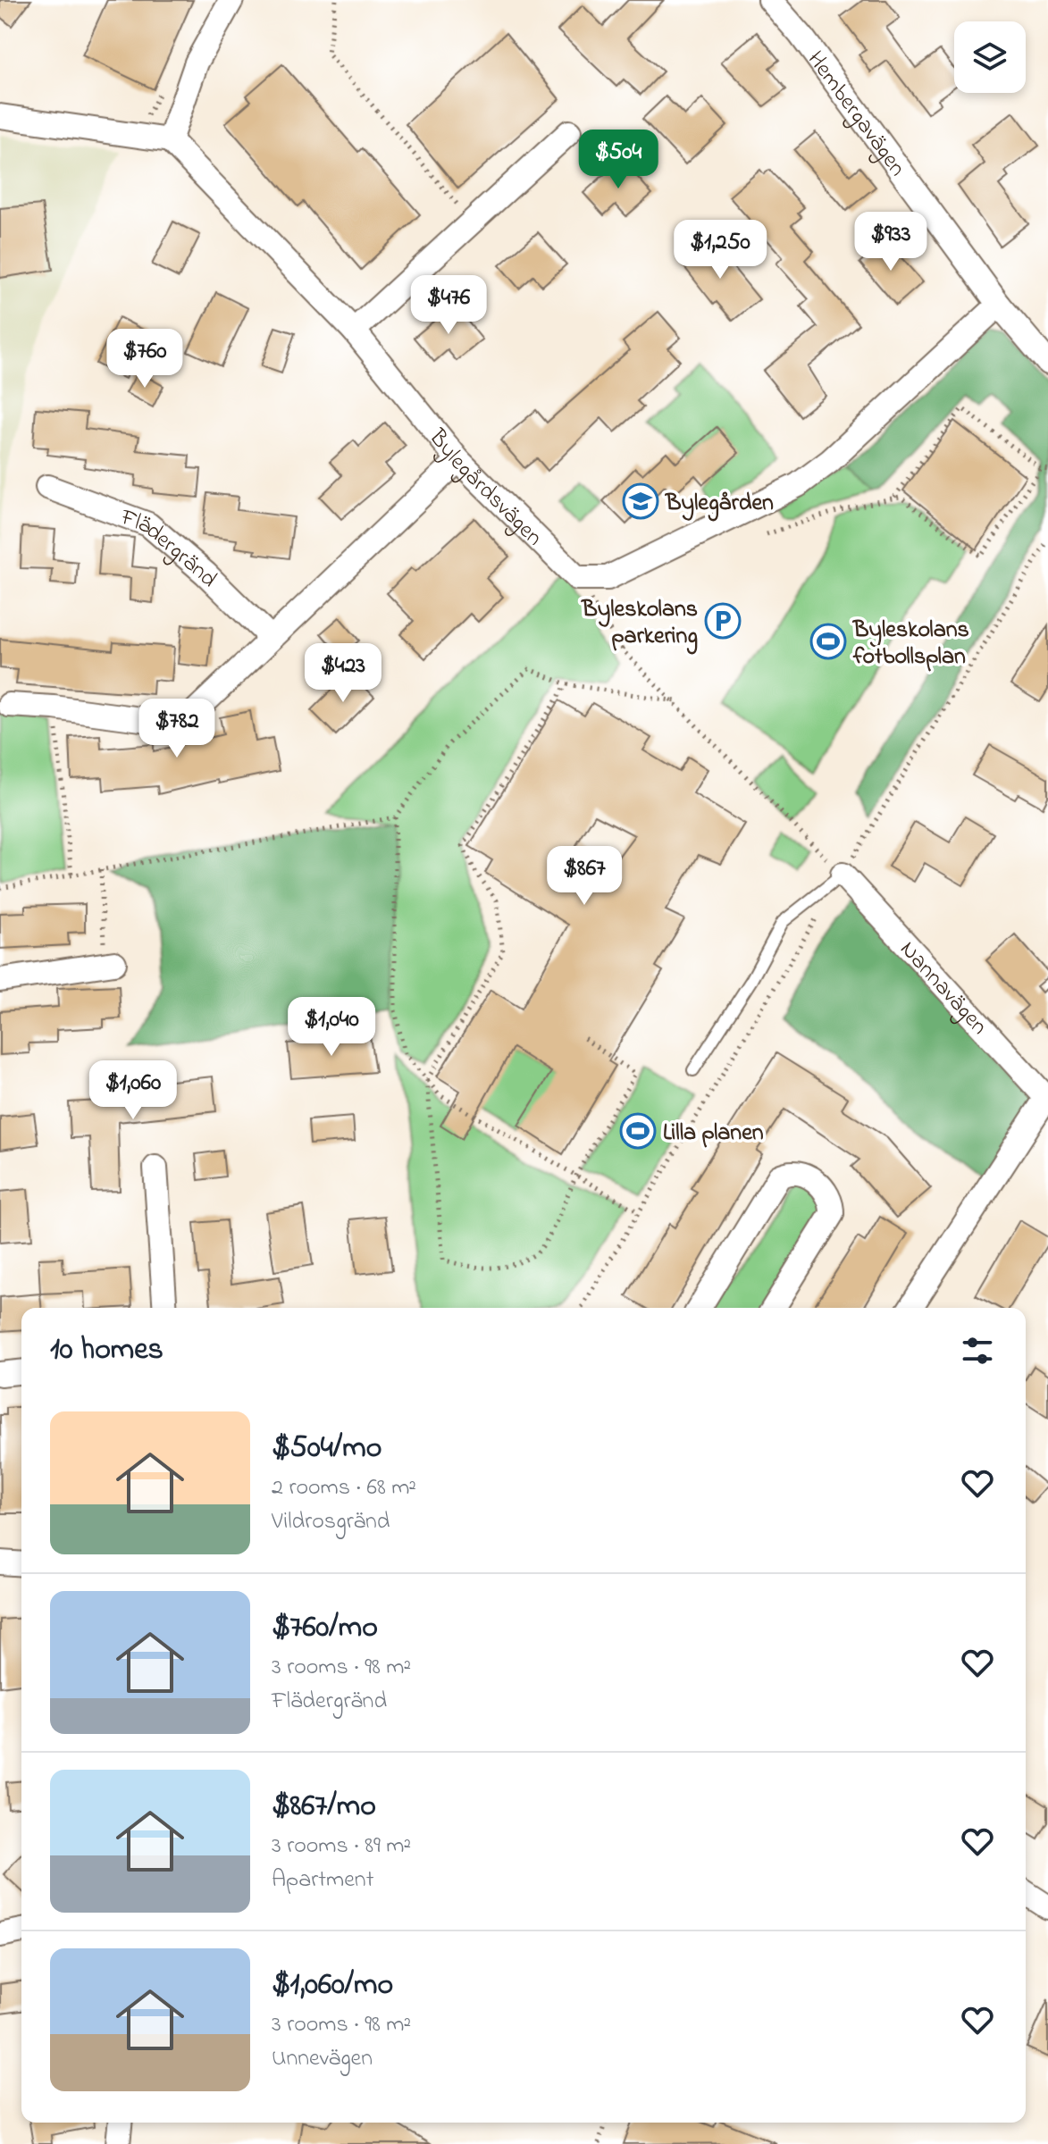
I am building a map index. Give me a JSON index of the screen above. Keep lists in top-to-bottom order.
{
  "streets": {
    "street": [
      "Hembergavägen",
      "Bylegårdsvägen",
      "Flädergränd",
      "Nannavägen"
    ]
  },
  "places": {
    "school or university": ["Bylegården"],
    "parking": ["Byleskolans parkering"],
    "sports": ["Byleskolans fotbollsplan", "Lilla planen"]
  },
  "page": {
    "price": [
      "$504",
      "$933",
      "$1,250",
      "$476",
      "$760",
      "$423",
      "$782",
      "$867",
      "$1,040",
      "$1,060"
    ],
    "heading": "10 homes",
    "list": [
      {
        "name": "$504/mo",
        "note": "2 rooms · 68 m² · Vildrosgränd"
      },
      {
        "name": "$760/mo",
        "note": "3 rooms · 98 m² · Flädergränd"
      },
      {
        "name": "$867/mo",
        "note": "3 rooms · 89 m² · Apartment"
      },
      {
        "name": "$1,060/mo",
        "note": "3 rooms · 98 m² · Unnevägen"
      }
    ]
  }
}
